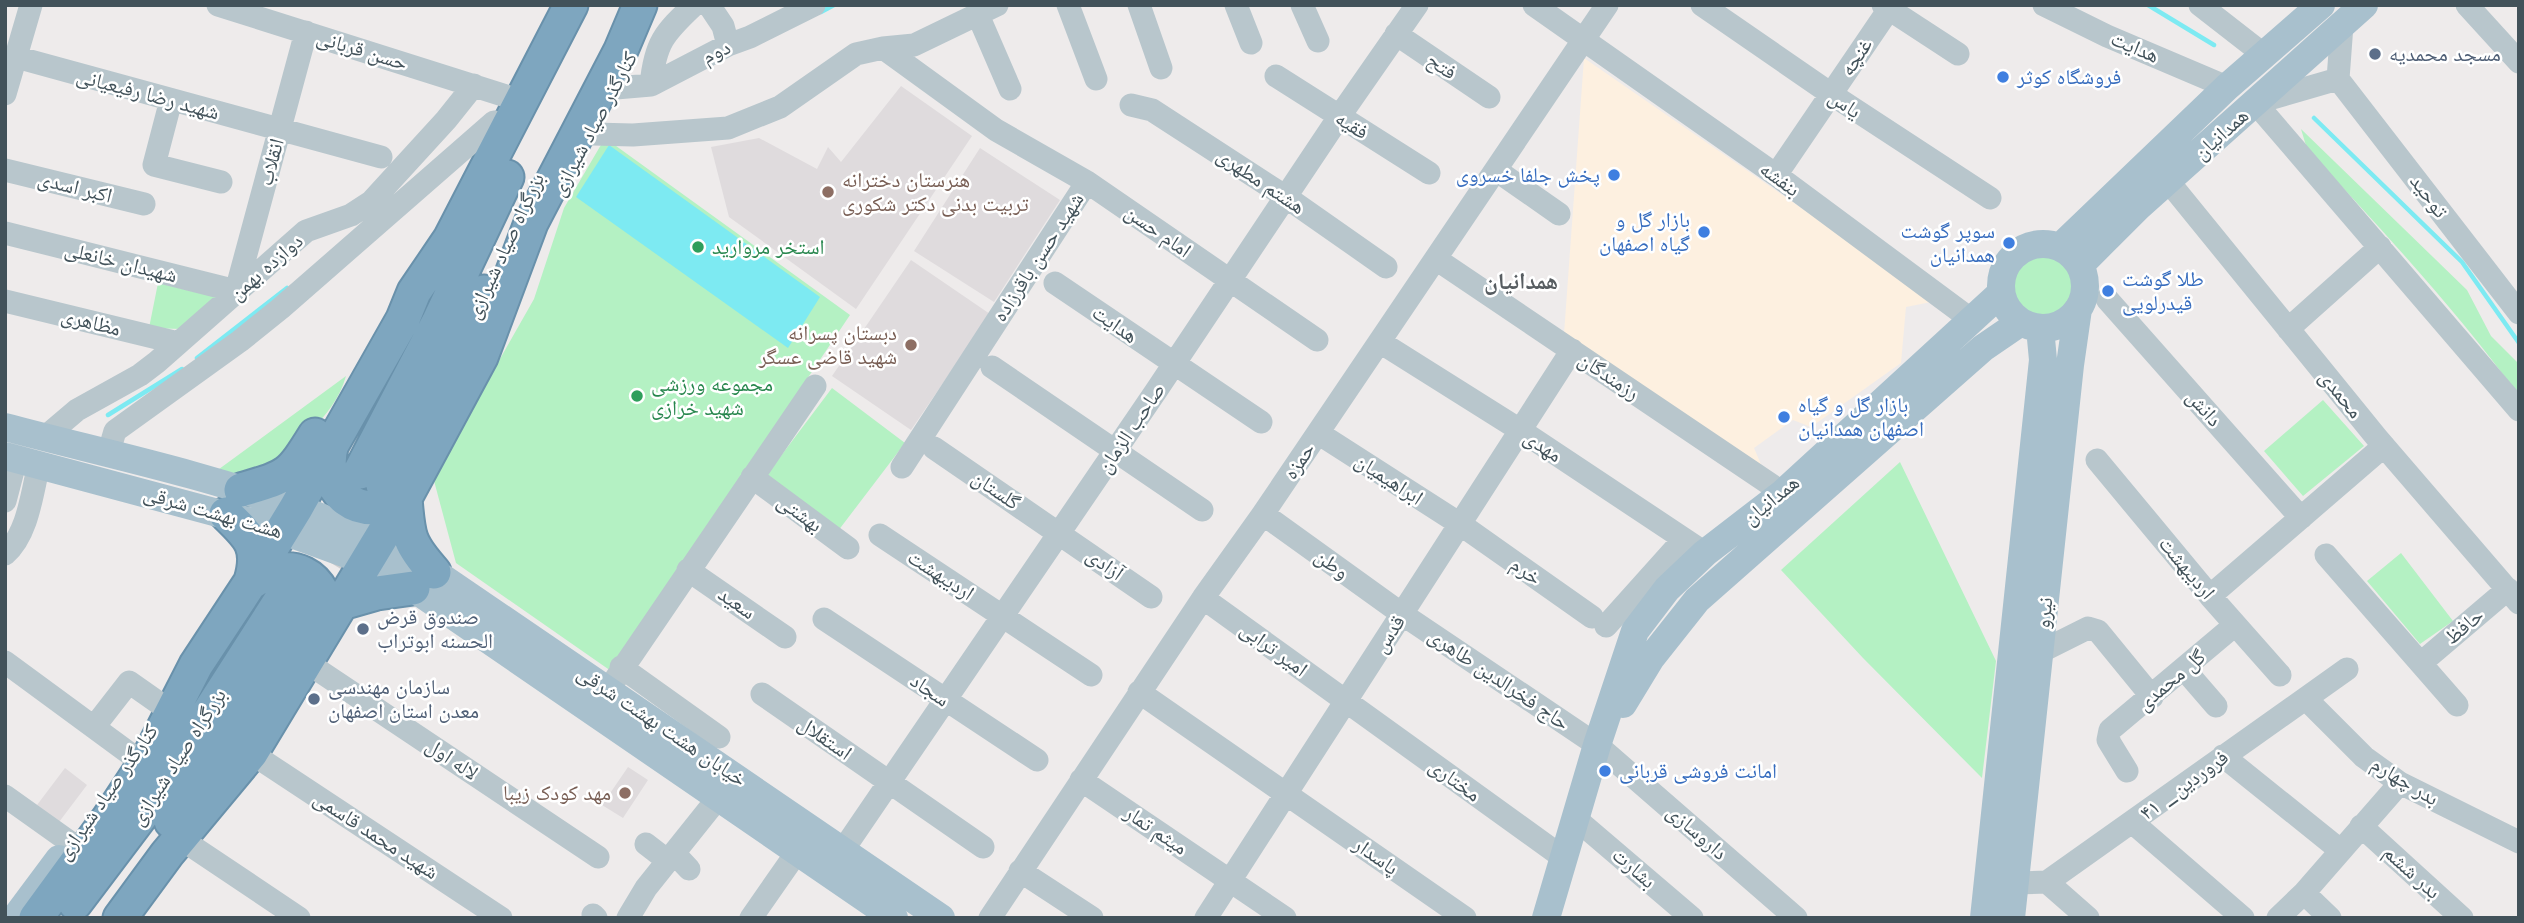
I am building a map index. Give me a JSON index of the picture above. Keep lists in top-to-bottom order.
{
  "streets": {
    "highway": ["بزرگراه صیاد شیرازی"],
    "main road": [
      "کنارگذر صیاد شیرازی",
      "همدانیان",
      "هشت بهشت شرقی",
      "نیرو",
      "خیابان هشت بهشت شرقی"
    ],
    "street": [
      "هدایت",
      "حسن قربانی",
      "دوم",
      "غنچه",
      "فتح",
      "شهید رضا رفیعیانی",
      "یاس",
      "فقیه",
      "انقلاب",
      "بنفشه",
      "هشتم مطهری",
      "اکبر اسدی",
      "توحید",
      "امام حسن",
      "شهید حسن باقرزاده",
      "شهیدان خانعلی",
      "دوازده بهمن",
      "مظاهری",
      "رزمندگان",
      "محمدی",
      "دانش",
      "صاحب الزمان",
      "مهدی",
      "حمزه",
      "ابراهیمیان",
      "گلستان",
      "بهشتی",
      "آزادی",
      "وطن",
      "اردیبهشت",
      "خرم",
      "سعید",
      "حافظ",
      "قدس",
      "امیر ترابی",
      "حاج فخرالدین طاهری",
      "گل محمدی",
      "سجاد",
      "استقلال",
      "لاله اول",
      "مختاری",
      "بدر چهارم",
      "۴۱ _فروردین",
      "میثم تمار",
      "داروسازی",
      "شهید محمد قاسمی",
      "پاسدار",
      "بشارت",
      "بدر ششم"
    ]
  },
  "crossings": [
    ["هدایت", "همدانیان"],
    ["هدایت", "صاحب الزمان"],
    ["حسن قربانی", "انقلاب"],
    ["حسن قربانی", "دوازده بهمن"],
    ["دوم", "کنارگذر صیاد شیرازی"],
    ["غنچه", "یاس"],
    ["غنچه", "بنفشه"],
    ["فتح", "صاحب الزمان"],
    ["شهید رضا رفیعیانی", "انقلاب"],
    ["فقیه", "صاحب الزمان"],
    ["همدانیان", "بنفشه"],
    ["همدانیان", "رزمندگان"],
    ["همدانیان", "محمدی"],
    ["همدانیان", "مهدی"],
    ["همدانیان", "خرم"],
    ["همدانیان", "نیرو"],
    ["همدانیان", "حاج فخرالدین طاهری"],
    ["همدانیان", "مختاری"],
    ["همدانیان", "داروسازی"],
    ["همدانیان", "بشارت"],
    ["انقلاب", "شهیدان خانعلی"],
    ["انقلاب", "دوازده بهمن"],
    ["بنفشه", "حمزه"],
    ["هشتم مطهری", "صاحب الزمان"],
    ["امام حسن", "شهید حسن باقرزاده"],
    ["امام حسن", "صاحب الزمان"],
    ["شهیدان خانعلی", "دوازده بهمن"],
    ["دوازده بهمن", "مظاهری"],
    ["دوازده بهمن", "هشت بهشت شرقی"],
    ["رزمندگان", "حمزه"],
    ["رزمندگان", "قدس"],
    ["محمدی", "حافظ"],
    ["صاحب الزمان", "گلستان"],
    ["صاحب الزمان", "آزادی"],
    ["صاحب الزمان", "اردیبهشت"],
    ["صاحب الزمان", "سجاد"],
    ["صاحب الزمان", "خیابان هشت بهشت شرقی"],
    ["صاحب الزمان", "استقلال"],
    ["مهدی", "حمزه"],
    ["مهدی", "خرم"],
    ["مهدی", "قدس"],
    ["حمزه", "ابراهیمیان"],
    ["حمزه", "وطن"],
    ["حمزه", "امیر ترابی"],
    ["حمزه", "میثم تمار"],
    ["حمزه", "پاسدار"],
    ["ابراهیمیان", "خرم"],
    ["ابراهیمیان", "قدس"],
    ["گلستان", "آزادی"],
    ["هشت بهشت شرقی", "خیابان هشت بهشت شرقی"],
    ["وطن", "قدس"],
    ["وطن", "حاج فخرالدین طاهری"],
    ["اردیبهشت", "گل محمدی"],
    ["خرم", "قدس"],
    ["قدس", "امیر ترابی"],
    ["قدس", "حاج فخرالدین طاهری"],
    ["قدس", "مختاری"],
    ["قدس", "میثم تمار"],
    ["قدس", "پاسدار"],
    ["امیر ترابی", "مختاری"],
    ["حاج فخرالدین طاهری", "داروسازی"],
    ["بدر چهارم", "۴۱ _فروردین"]
  ],
  "districts": ["همدانیان"],
  "places": [
    "مسجد محمدیه",
    "فروشگاه کوثر",
    "پخش جلفا خسروی",
    "هنرستان دخترانه تربیت بدنی دکتر شکوری",
    "بازار گل و گیاه اصفهان",
    "سوپر گوشت همدانیان",
    "استخر مروارید",
    "طلا گوشت قیدرلویی",
    "دبستان پسرانه شهید قاضی عسگر",
    "مجموعه ورزشی شهید خرازی",
    "بازار گل و گیاه اصفهان همدانیان",
    "صندوق قرض الحسنه ابوتراب",
    "سازمان مهندسی معدن استان اصفهان",
    "امانت فروشی قربانی",
    "مهد کودک زیبا"
  ]
}
